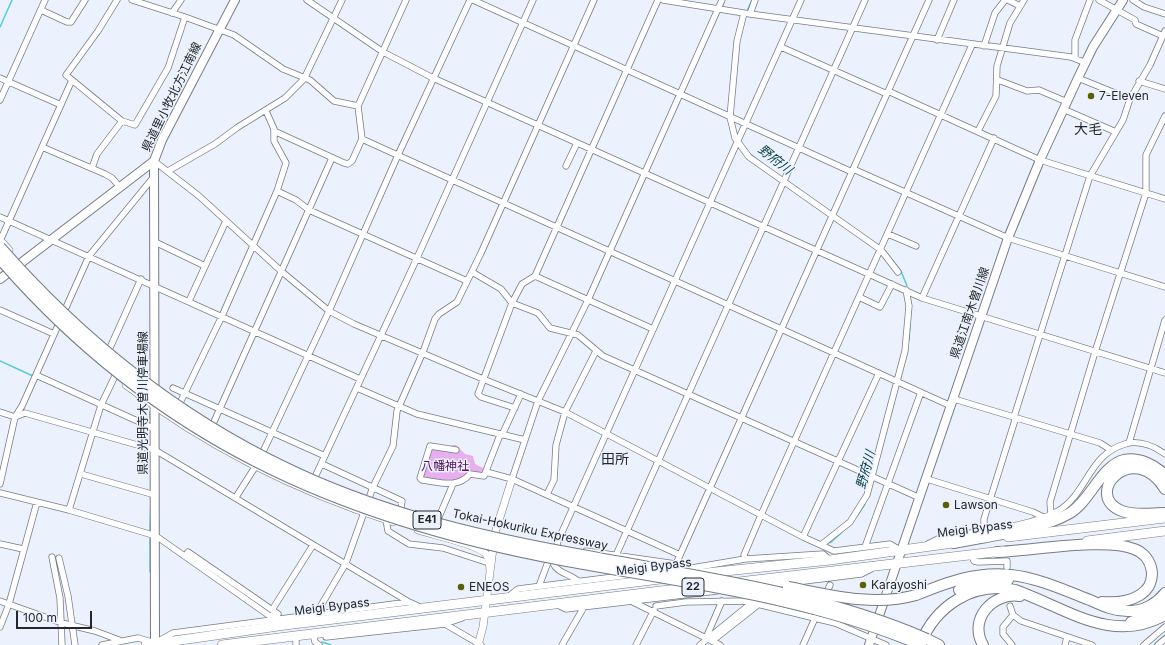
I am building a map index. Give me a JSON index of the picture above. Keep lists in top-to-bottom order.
{
  "streets": {
    "highway": [
      "E41",
      "Meigi Bypass",
      "Tokai-Hokuriku Expressway",
      "22"
    ],
    "main road": ["県道里小牧北方江南線", "県道江南木曽川線", "県道光明寺木曽川停車場線"]
  },
  "crossings": [
    ["県道里小牧北方江南線", "県道光明寺木曽川停車場線"],
    ["県道江南木曽川線", "Meigi Bypass"],
    ["県道光明寺木曽川停車場線", "Meigi Bypass"]
  ],
  "districts": ["大毛", "田所"],
  "water": ["野府川"],
  "parks": ["八幡神社"],
  "places": [
    "7-Eleven",
    "Lawson",
    "Karayoshi",
    "ENEOS"
  ],
  "scale_bar": "100 m"
}
